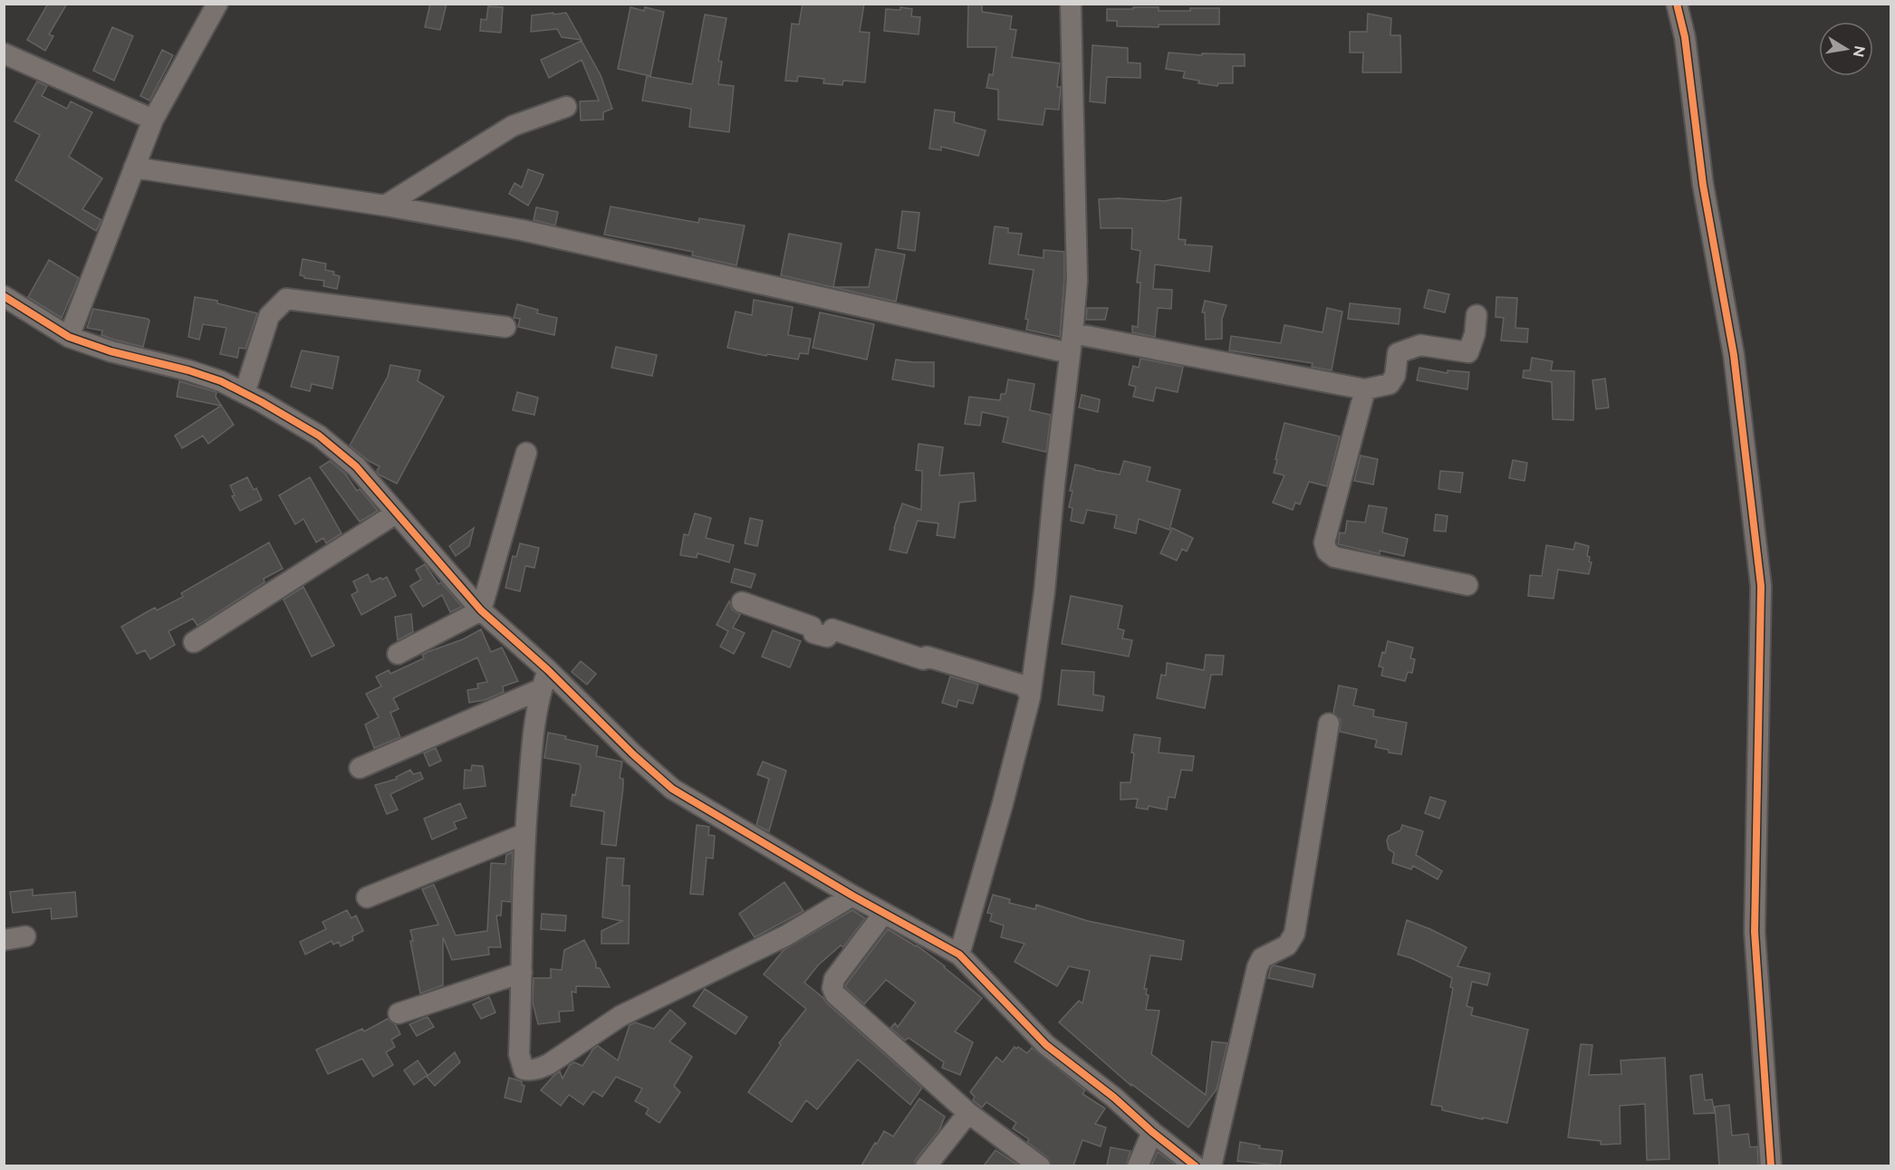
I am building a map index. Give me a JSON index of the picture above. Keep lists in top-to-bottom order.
{
  "north": "right"
}
